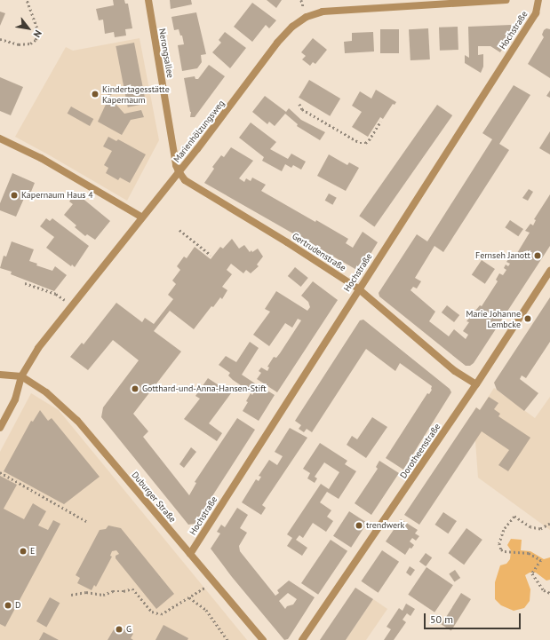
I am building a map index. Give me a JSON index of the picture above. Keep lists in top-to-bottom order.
{
  "streets": {
    "street": [
      "Hochstraße",
      "Nerongsallee",
      "Marienhölzungsweg",
      "Gertrudenstraße",
      "Dorotheenstraße",
      "Duburger Straße"
    ]
  },
  "crossings": [
    ["Hochstraße", "Gertrudenstraße"],
    ["Hochstraße", "Duburger Straße"],
    ["Nerongsallee", "Marienhölzungsweg"],
    ["Nerongsallee", "Gertrudenstraße"],
    ["Marienhölzungsweg", "Gertrudenstraße"],
    ["Marienhölzungsweg", "Duburger Straße"],
    ["Gertrudenstraße", "Dorotheenstraße"]
  ],
  "places": [
    "Kindertagesstätte Kapernaum",
    "Kapernaum Haus 4",
    "Fernseh Janott",
    "Marie Johanne Lembcke",
    "Gotthard-und-Anna-Hansen-Stift",
    "trendwerk",
    "E",
    "D",
    "G"
  ],
  "scale_bar": "50 m",
  "north": "bottom right"
}
